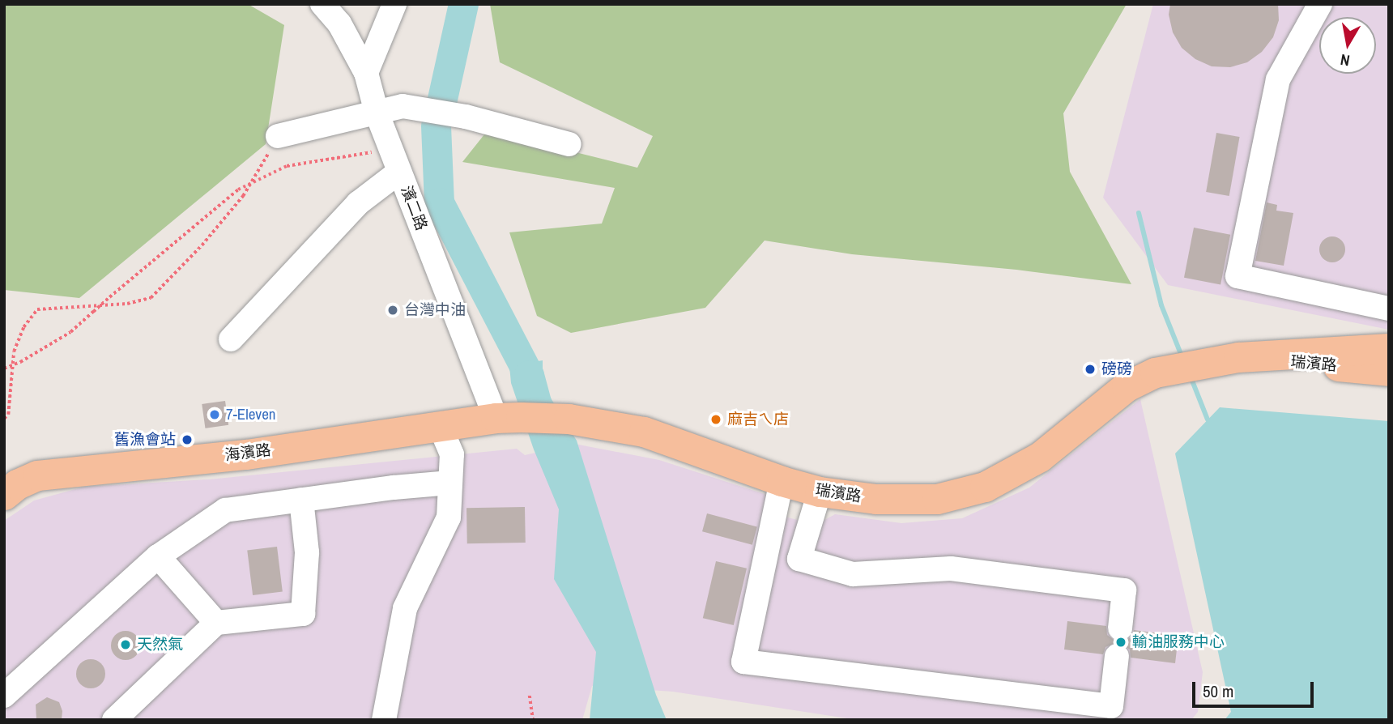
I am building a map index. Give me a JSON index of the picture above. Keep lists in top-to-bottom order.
{
  "streets": {
    "main road": ["瑞濱路", "海濱路"],
    "street": ["濱二路"]
  },
  "crossings": [
    ["濱二路", "瑞濱路"],
    ["濱二路", "海濱路"],
    ["瑞濱路", "海濱路"]
  ],
  "places": [
    "台灣中油",
    "磅磅",
    "7-Eleven",
    "麻吉ㄟ店",
    "舊漁會站",
    "輸油服務中心",
    "天然氣"
  ],
  "scale_bar": "50 m",
  "north": "bottom"
}
